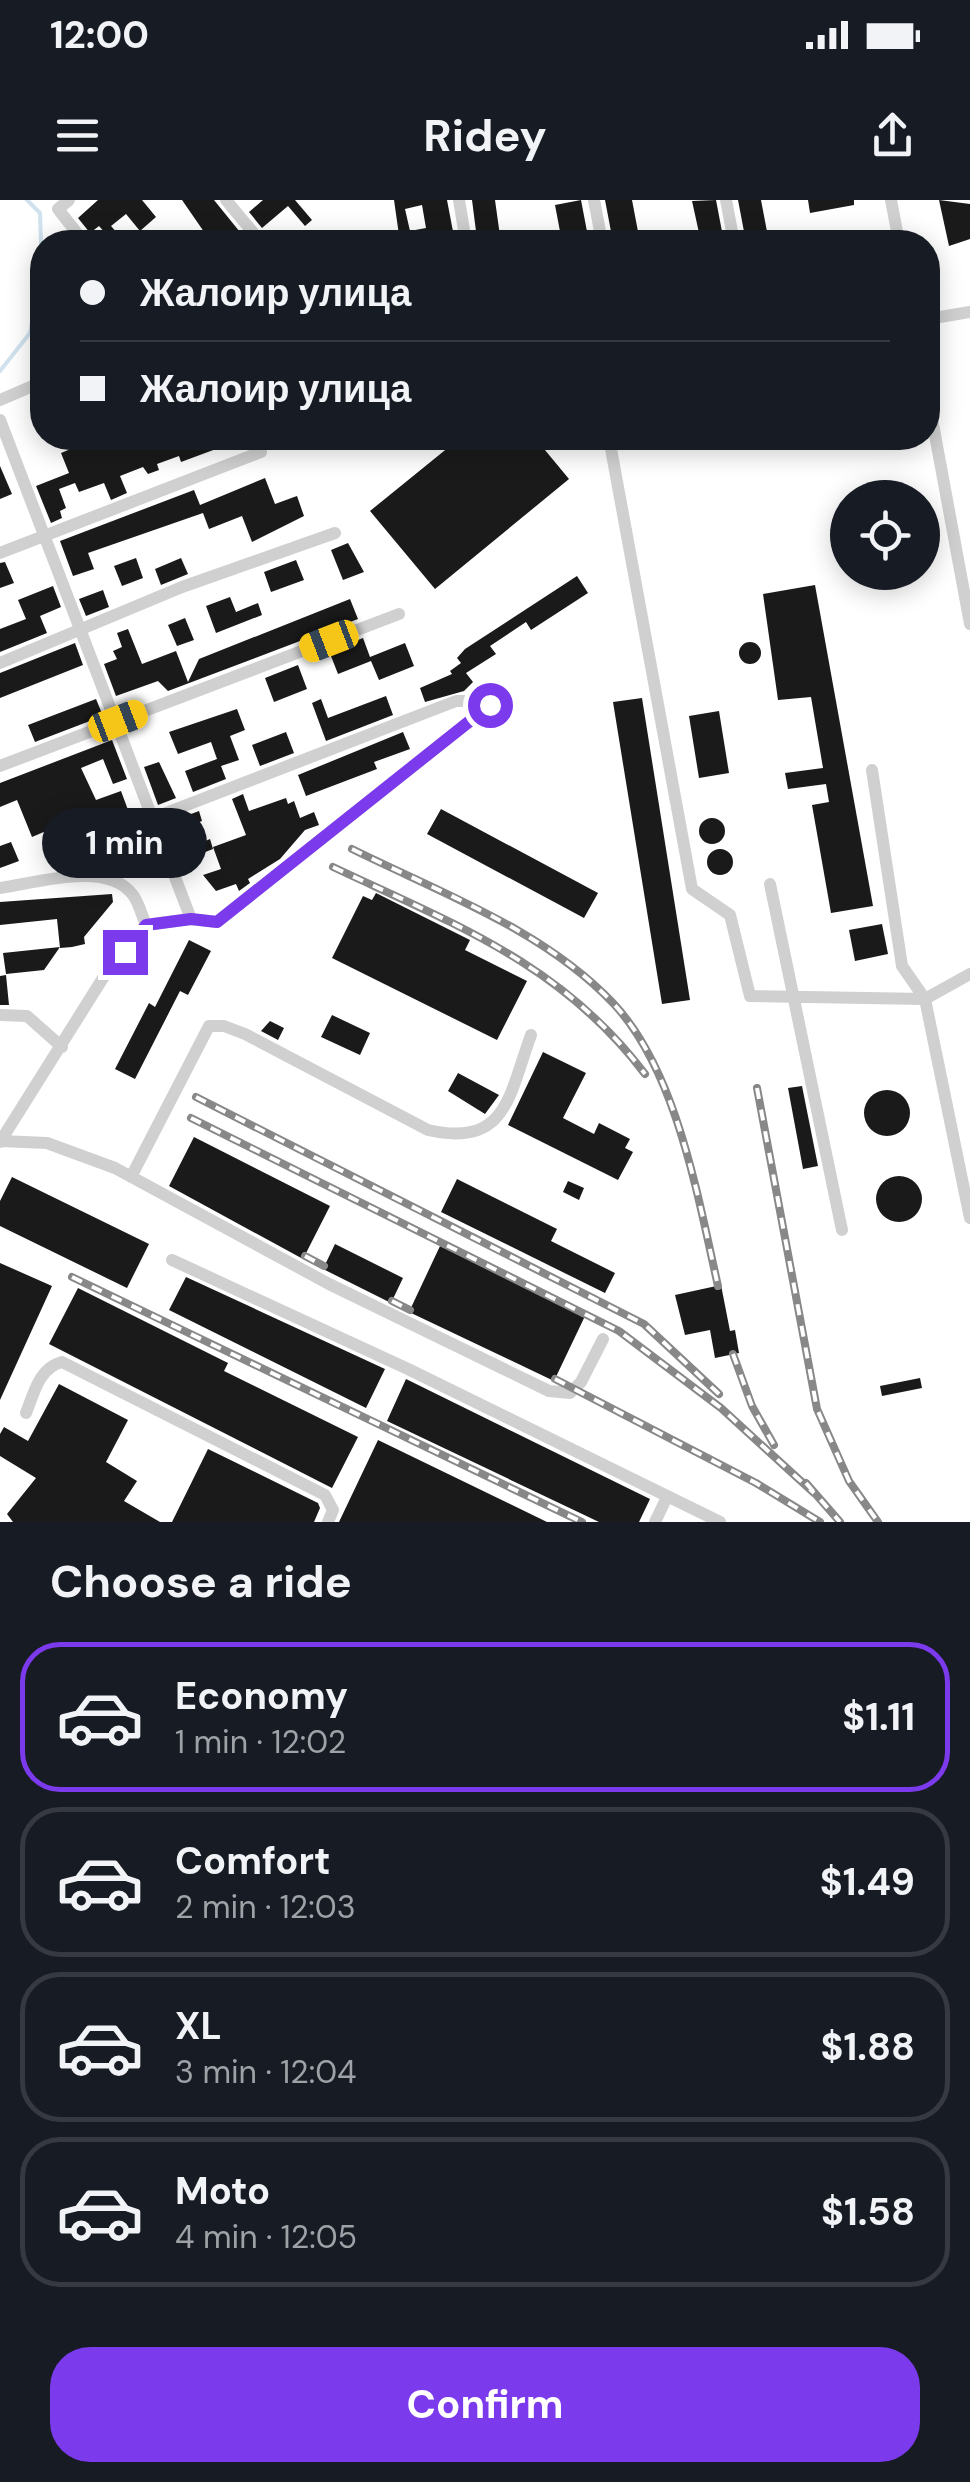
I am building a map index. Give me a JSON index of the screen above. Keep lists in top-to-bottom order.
{
  "page": {
    "status": "12:00",
    "header": "Ridey",
    "banner": ["Жалоир улица", "Жалоир улица"],
    "bubble": "1 min",
    "heading": "Choose a ride",
    "list": [
      {
        "name": "Economy",
        "note": "1 min · 12:02",
        "value": "$1.11"
      },
      {
        "name": "Comfort",
        "note": "2 min · 12:03",
        "value": "$1.49"
      },
      {
        "name": "XL",
        "note": "3 min · 12:04",
        "value": "$1.88"
      },
      {
        "name": "Moto",
        "note": "4 min · 12:05",
        "value": "$1.58"
      }
    ],
    "buttons": "Confirm"
  }
}
